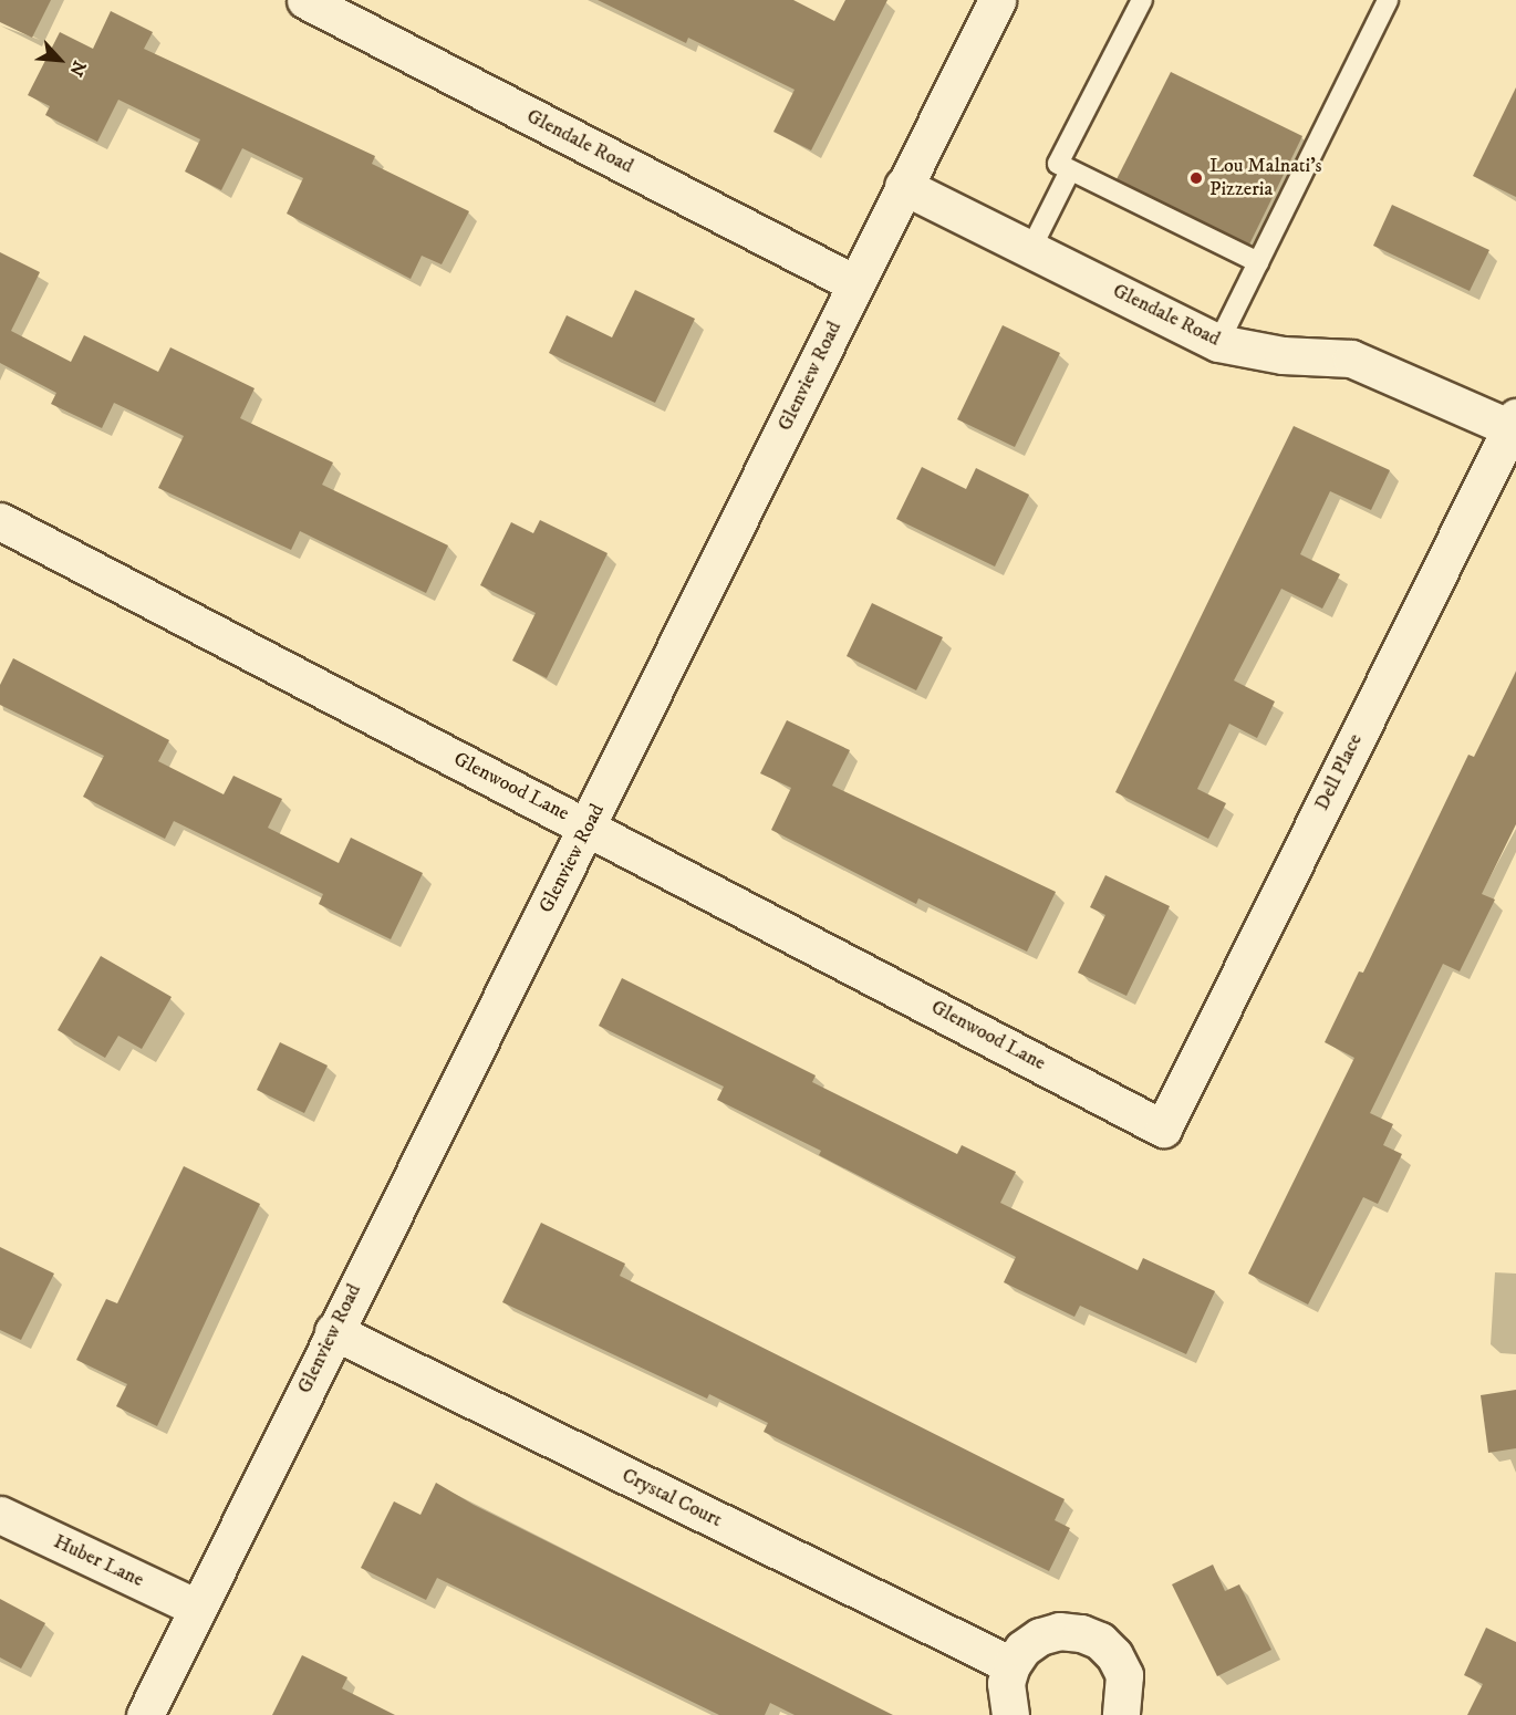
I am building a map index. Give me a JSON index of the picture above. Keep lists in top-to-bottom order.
{
  "streets": {
    "street": [
      "Glendale Road",
      "Glenview Road",
      "Dell Place",
      "Glenwood Lane",
      "Crystal Court",
      "Huber Lane"
    ]
  },
  "crossings": [
    ["Glendale Road", "Glenview Road"],
    ["Glendale Road", "Dell Place"],
    ["Glenview Road", "Glenwood Lane"],
    ["Glenview Road", "Crystal Court"],
    ["Glenview Road", "Huber Lane"],
    ["Dell Place", "Glenwood Lane"]
  ],
  "places": ["Lou Malnati's Pizzeria"],
  "north": "bottom right"
}
